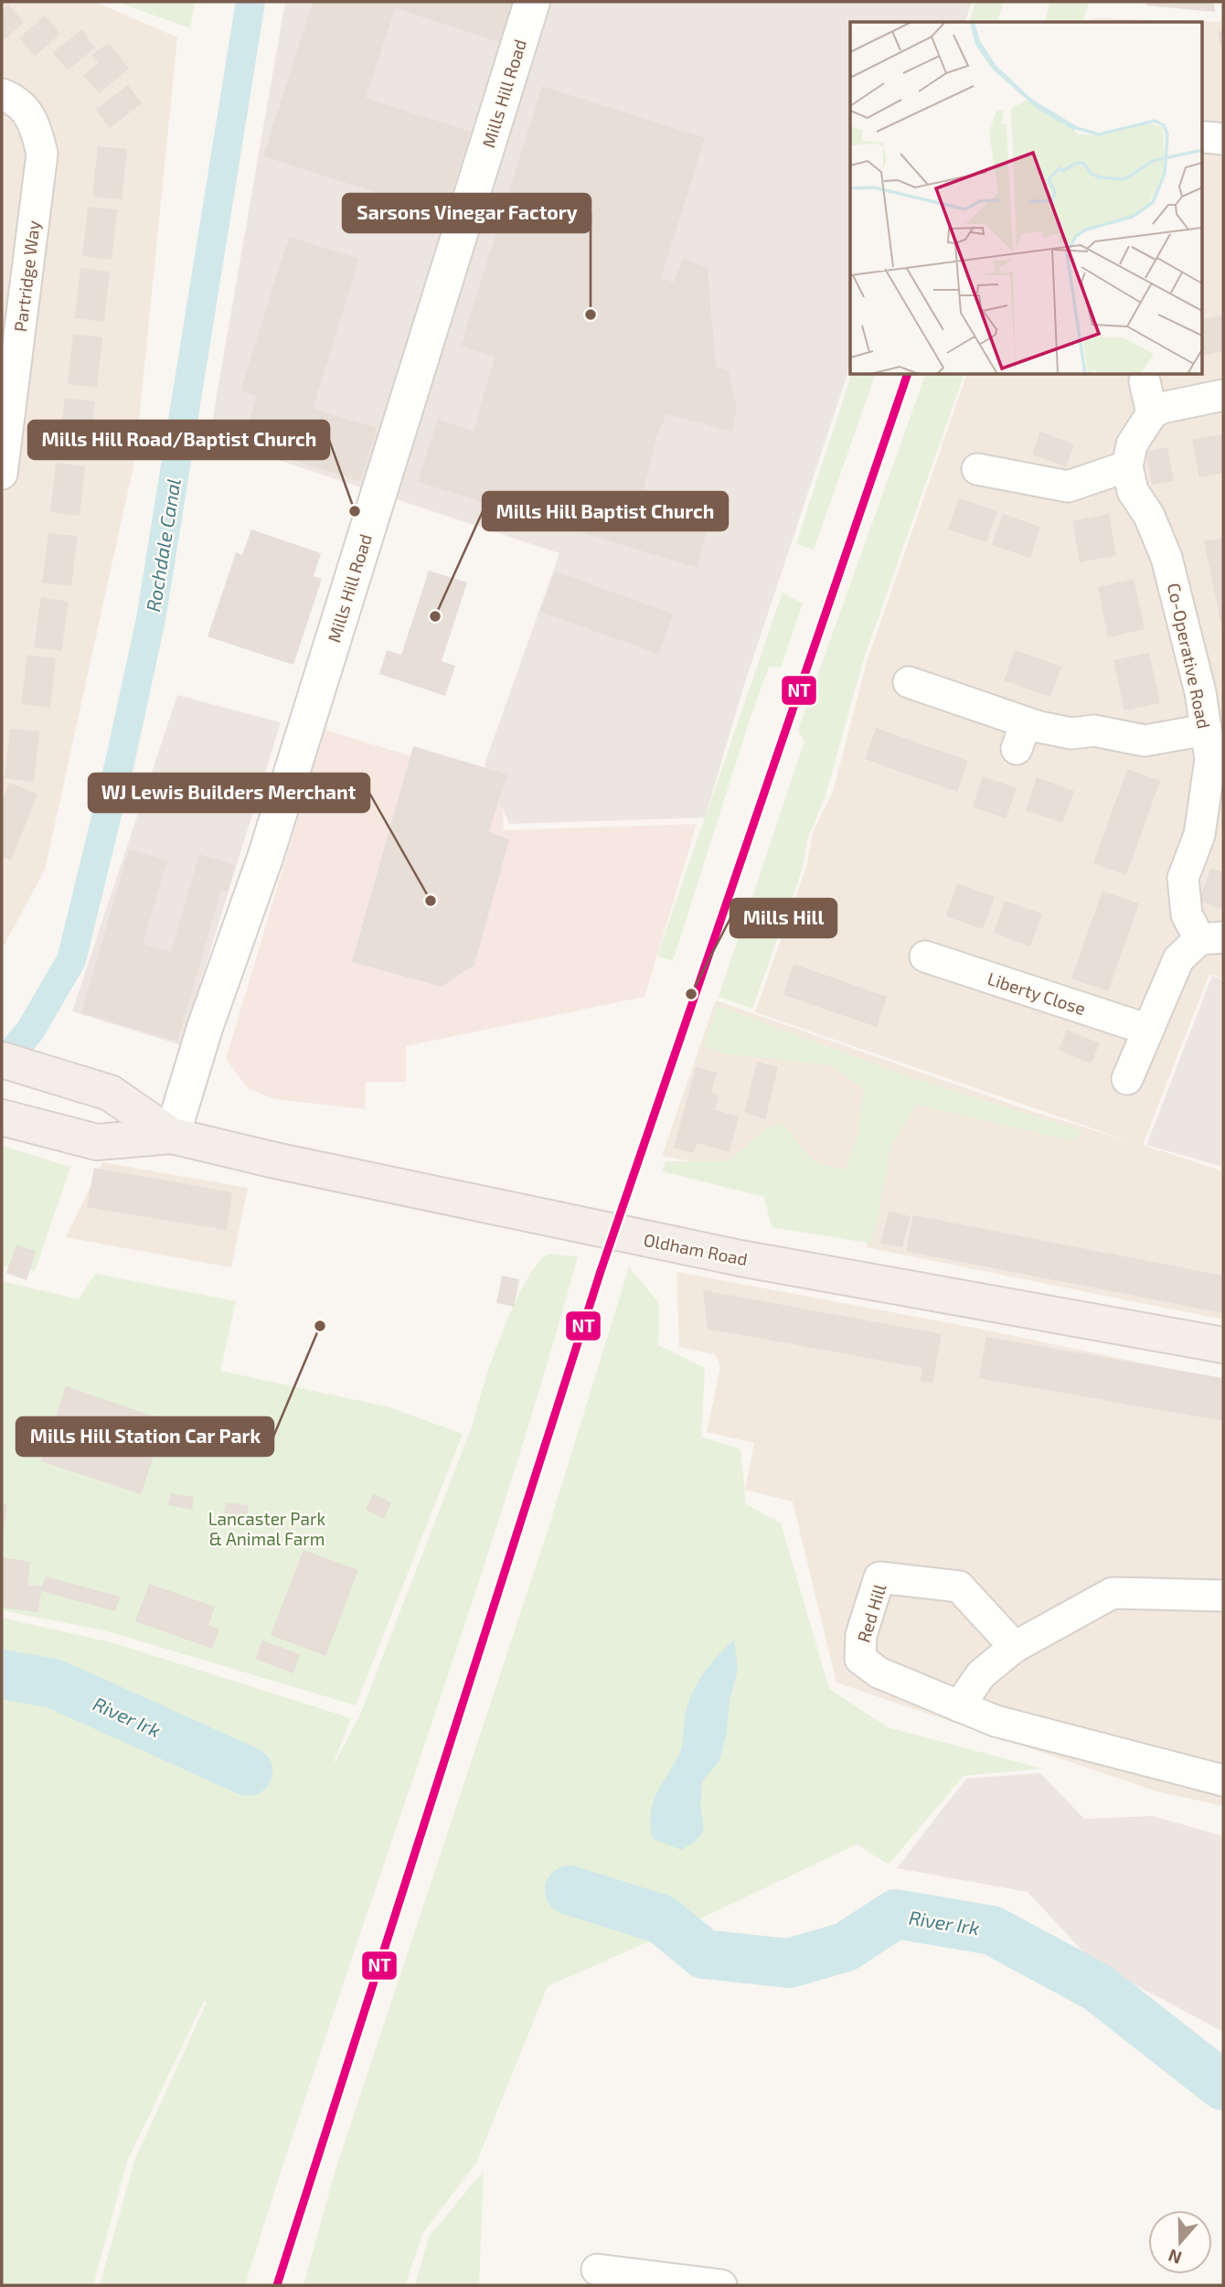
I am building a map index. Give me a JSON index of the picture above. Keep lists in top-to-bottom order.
{
  "streets": {
    "main road": ["Oldham Road"],
    "street": [
      "Mills Hill Road",
      "Partridge Way",
      "Co-Operative Road",
      "Liberty Close",
      "Red Hill"
    ]
  },
  "crossings": [
    ["Mills Hill Road", "Oldham Road"]
  ],
  "water": ["Rochdale Canal", "River Irk"],
  "parks": ["Lancaster Park & Animal Farm"],
  "places": [
    "Sarsons Vinegar Factory",
    "Mills Hill Road/Baptist Church",
    "Mills Hill Baptist Church",
    "WJ Lewis Builders Merchant",
    "Mills Hill",
    "Mills Hill Station Car Park"
  ],
  "lines": ["transit line NT"],
  "north": "bottom"
}
